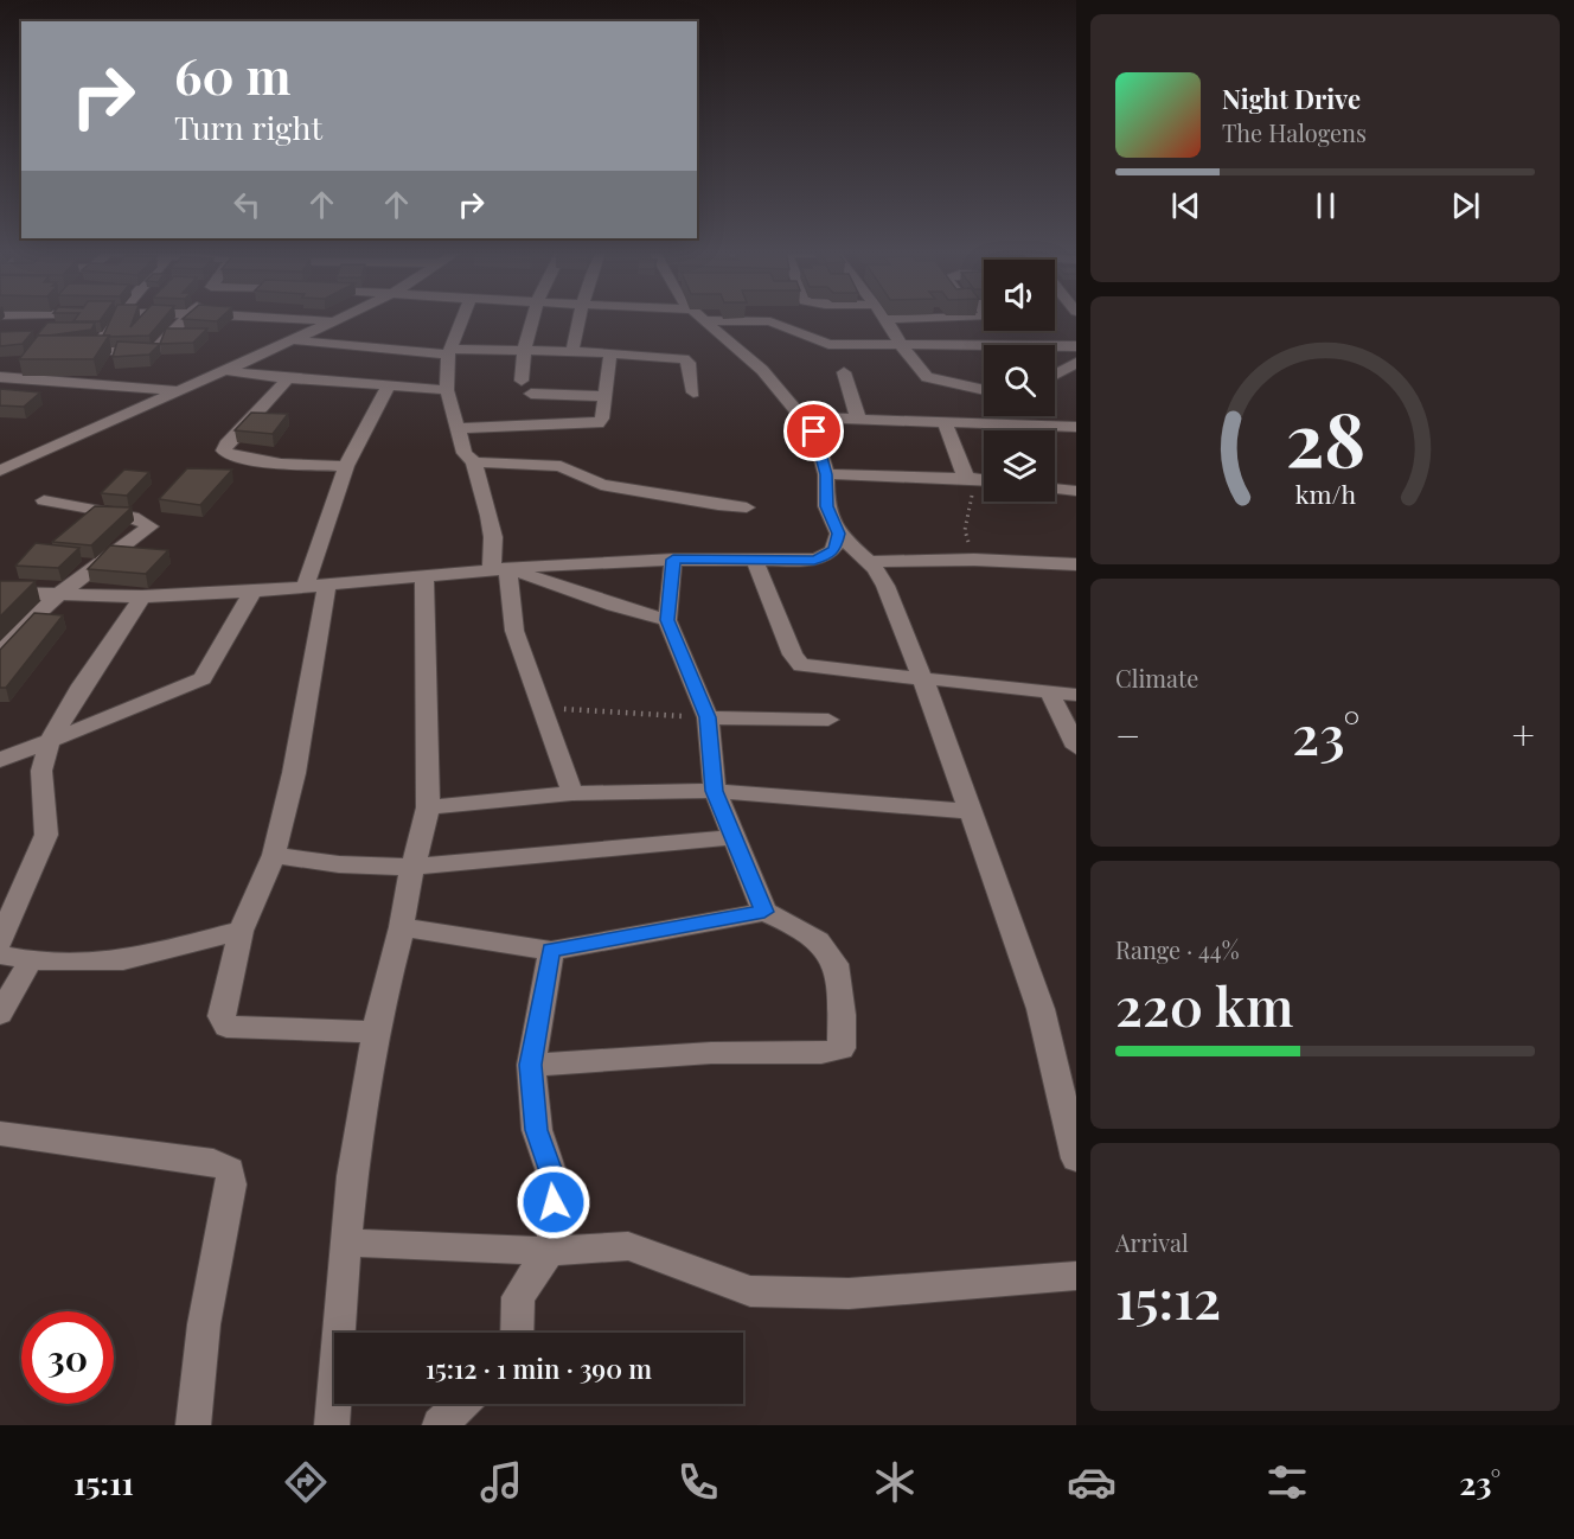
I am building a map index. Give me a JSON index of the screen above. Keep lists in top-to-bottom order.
{
  "page": {
    "turn": ["60 m", "Turn right"],
    "song": ["Night Drive", "The Halogens"],
    "tile": [
      "Climate",
      ["Range · 44%", "220 km"],
      ["Arrival", "15:12"]
    ],
    "heat": ["−", "23°", "+"],
    "limit": "30",
    "trip": "15:12 · 1 min · 390 m",
    "tabs": ["15:11", "23°"],
    "gauge": ["28", "km/h"]
  }
}
